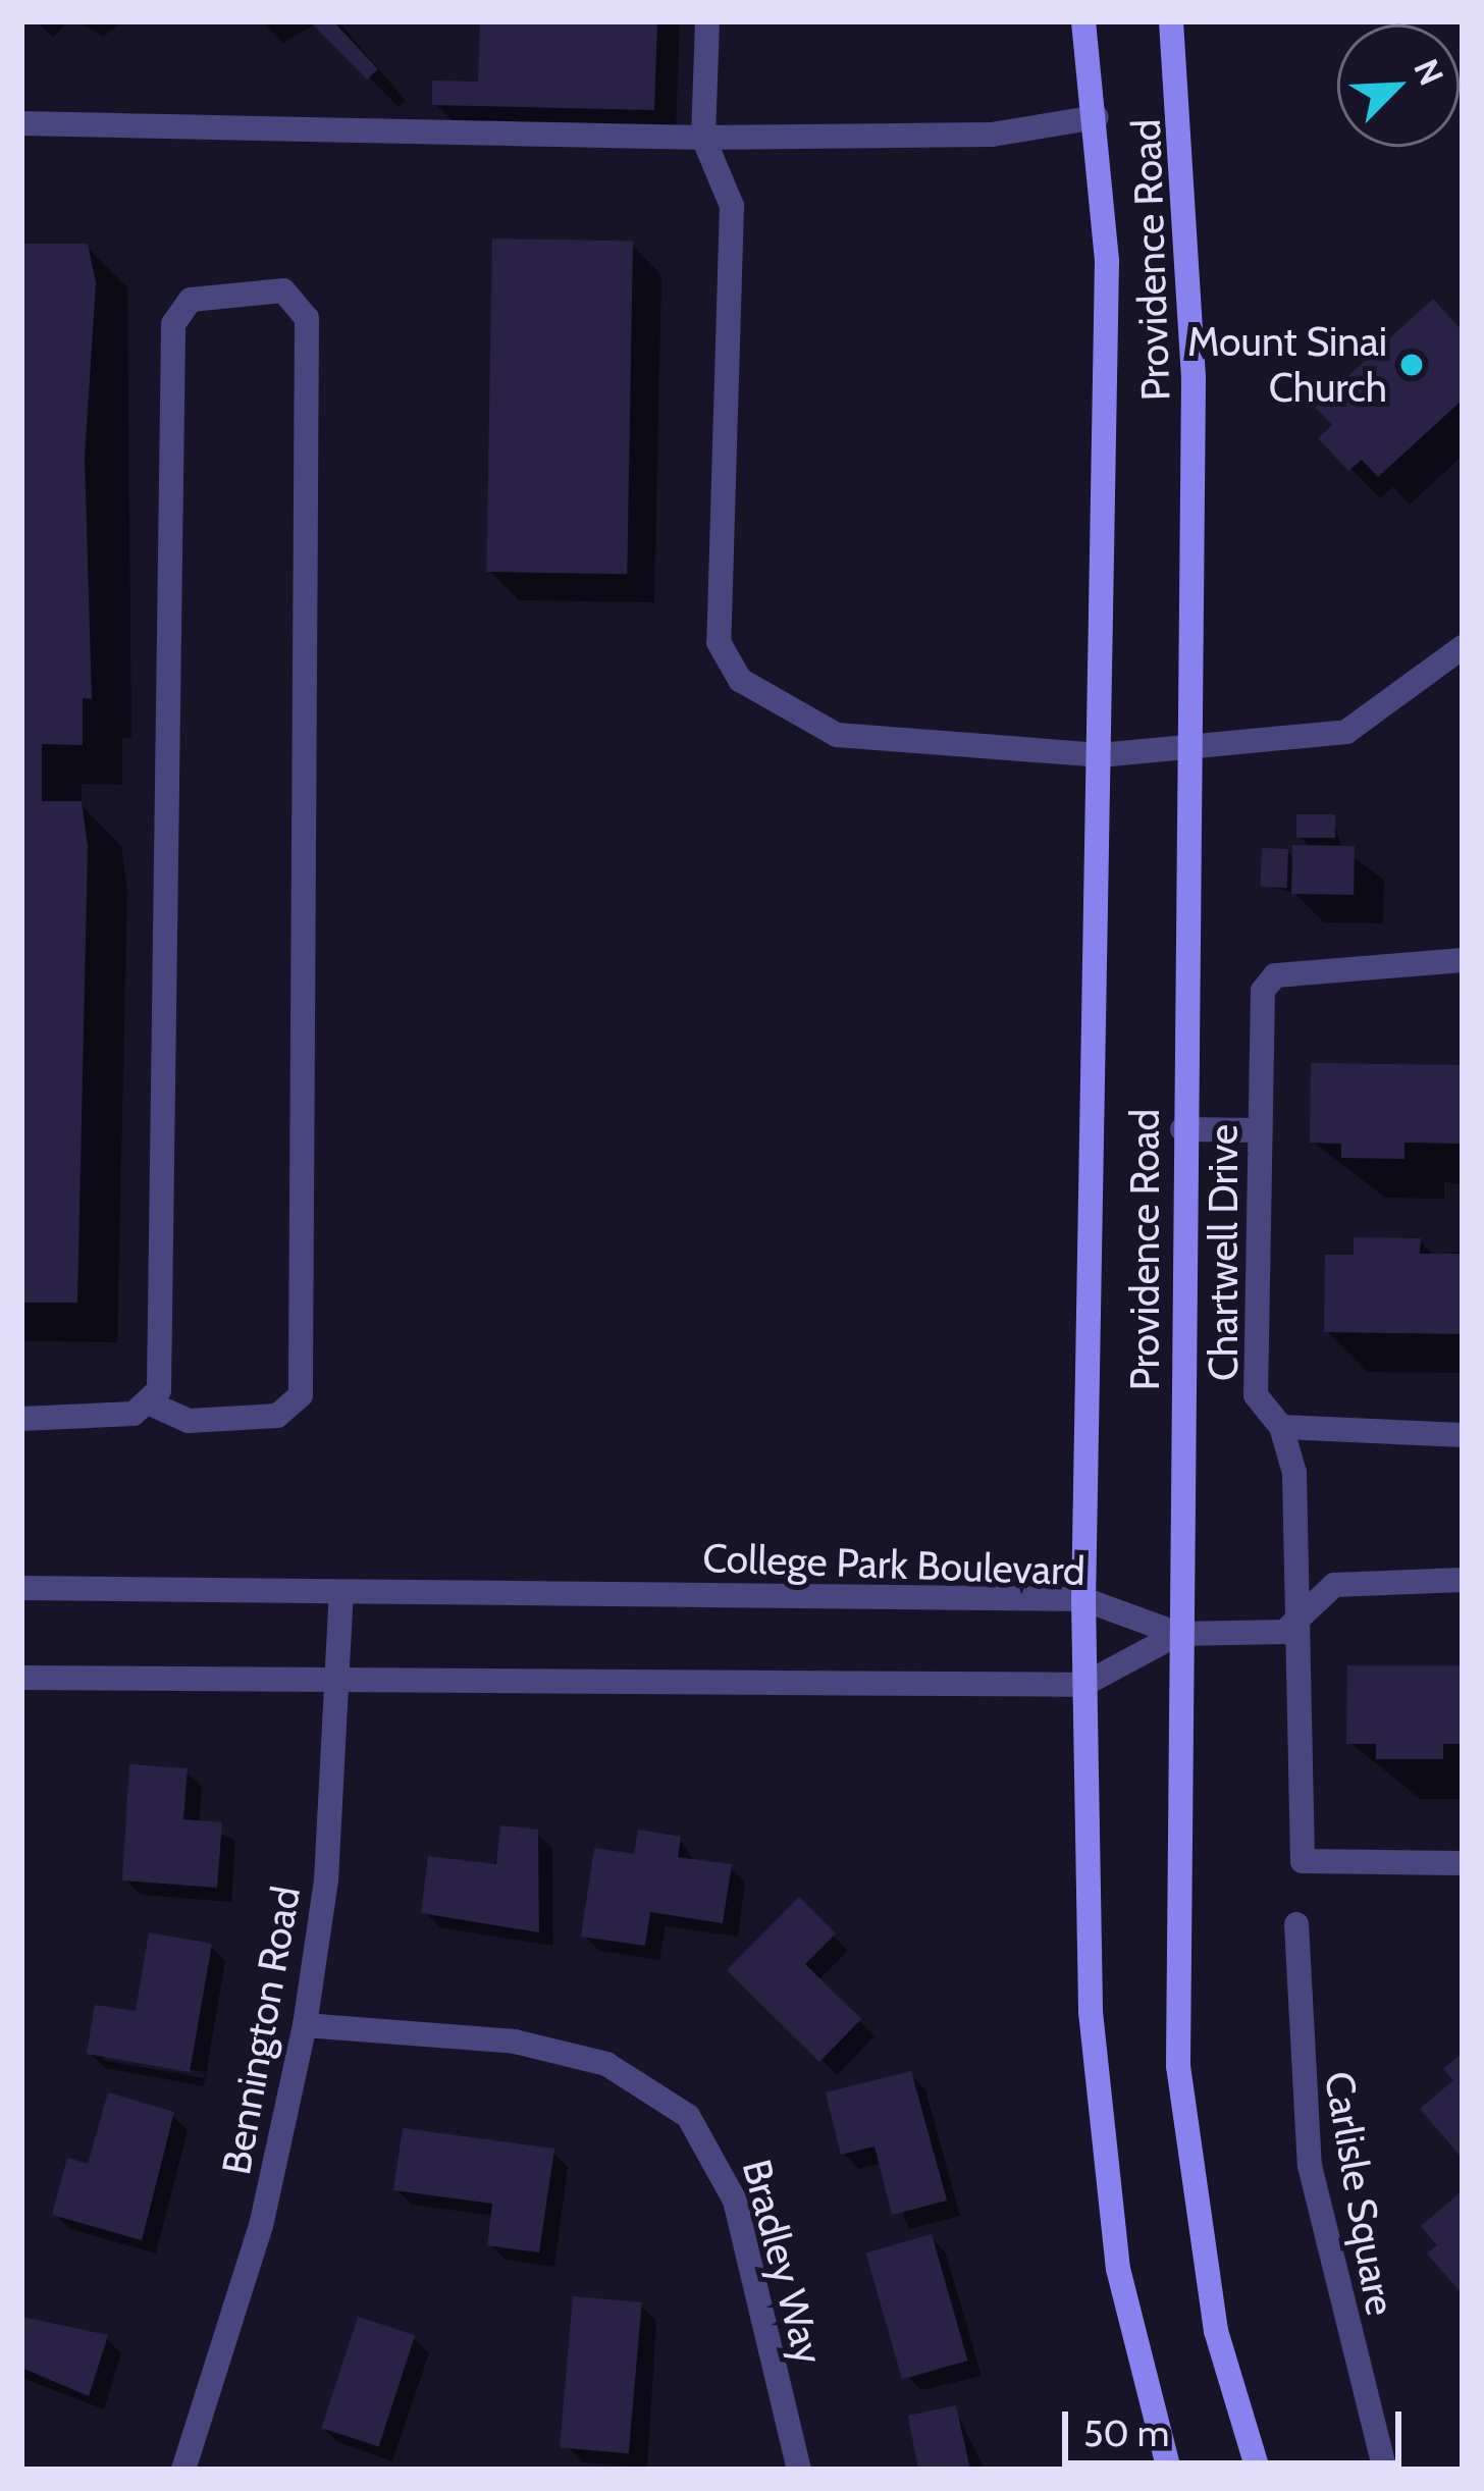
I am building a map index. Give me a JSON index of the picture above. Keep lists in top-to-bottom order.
{
  "streets": {
    "main road": ["Providence Road"],
    "street": [
      "Chartwell Drive",
      "College Park Boulevard",
      "Bennington Road",
      "Carlisle Square",
      "Bradley Way"
    ]
  },
  "crossings": [
    ["Providence Road", "College Park Boulevard"],
    ["College Park Boulevard", "Bennington Road"],
    ["Bennington Road", "Bradley Way"]
  ],
  "places": ["Mount Sinai Church"],
  "scale_bar": "50 m",
  "north": "top right"
}
